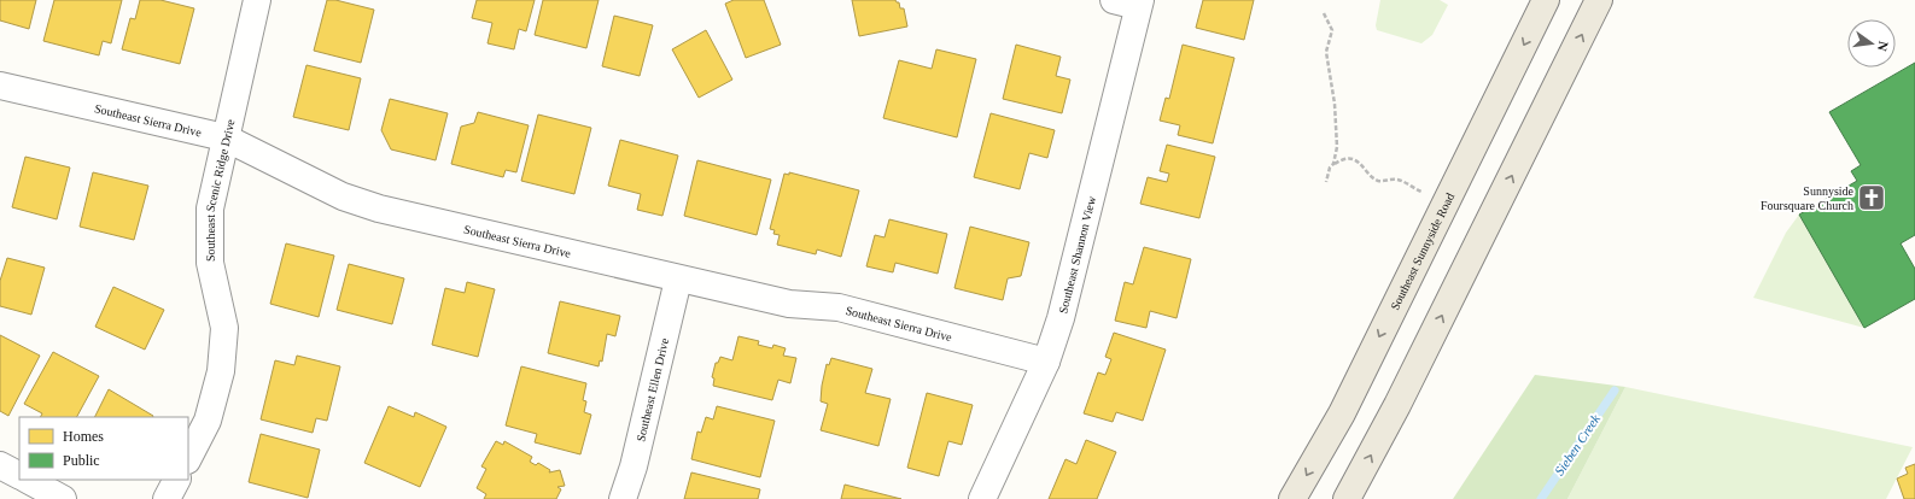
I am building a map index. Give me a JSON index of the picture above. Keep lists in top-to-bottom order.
{
  "streets": {
    "main road": ["Southeast Sunnyside Road"],
    "street": [
      "Southeast Sierra Drive",
      "Southeast Scenic Ridge Drive",
      "Southeast Shannon View",
      "Southeast Ellen Drive"
    ]
  },
  "crossings": [
    ["Southeast Sierra Drive", "Southeast Scenic Ridge Drive"],
    ["Southeast Sierra Drive", "Southeast Shannon View"],
    ["Southeast Sierra Drive", "Southeast Ellen Drive"]
  ],
  "water": ["Sieben Creek"],
  "places": {
    "church": ["Sunnyside Foursquare Church"]
  },
  "legend": ["Homes", "Public"],
  "north": "right"
}
